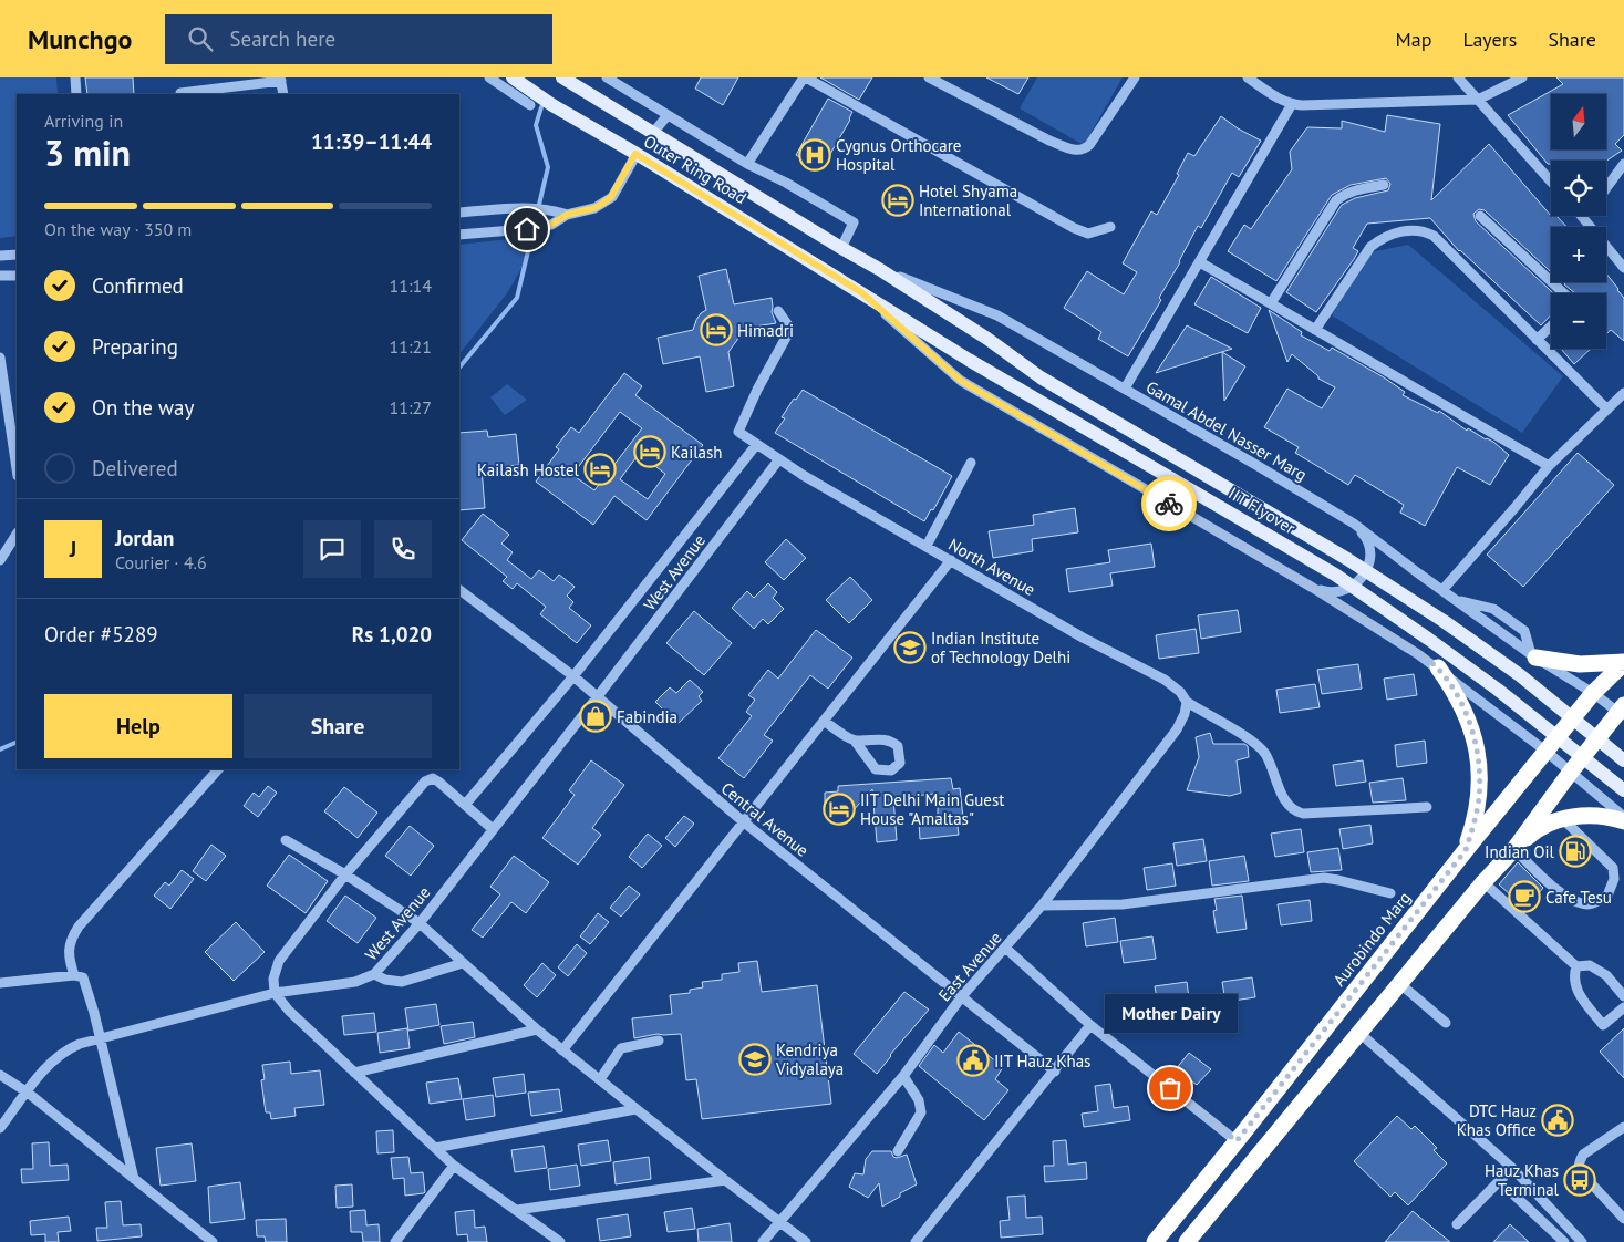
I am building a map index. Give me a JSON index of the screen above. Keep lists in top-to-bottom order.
{
  "streets": {
    "highway": ["Aurobindo Marg"],
    "main road": ["Outer Ring Road", "IIT Flyover"],
    "street": [
      "Gamal Abdel Nasser Marg",
      "North Avenue",
      "West Avenue",
      "Central Avenue",
      "East Avenue"
    ]
  },
  "crossings": [
    ["Outer Ring Road", "Gamal Abdel Nasser Marg"],
    ["Outer Ring Road", "IIT Flyover"],
    ["Gamal Abdel Nasser Marg", "IIT Flyover"],
    ["Gamal Abdel Nasser Marg", "Aurobindo Marg"],
    ["North Avenue", "West Avenue"],
    ["North Avenue", "East Avenue"],
    ["West Avenue", "Central Avenue"],
    ["Central Avenue", "East Avenue"]
  ],
  "places": {
    "hospital": ["Cygnus Orthocare Hospital"],
    "hotel": [
      "Hotel Shyama International",
      "Himadri",
      "Kailash",
      "Kailash Hostel",
      "IIT Delhi Main Guest House \"Amaltas\""
    ],
    "school or university": ["Indian Institute of Technology Delhi", "Kendriya Vidyalaya"],
    "shop": ["Fabindia"],
    "fuel station": ["Indian Oil"],
    "cafe": ["Cafe Tesu"],
    "public building": ["IIT Hauz Khas", "DTC Hauz Khas Office"],
    "other": ["Mother Dairy"],
    "bus stop": ["Hauz Khas Terminal"]
  },
  "north": "top",
  "page": {
    "header": "Munchgo",
    "search": "Search here",
    "nav": ["Map", "Layers", "Share"],
    "map_buttons": ["+", "−"],
    "heading": ["3 min", "Arriving in", "11:39–11:44"],
    "panel": [
      "Jordan",
      "Courier · 4.6",
      "Order #5289",
      "Rs 1,020"
    ],
    "bar": "On the way · 350 m",
    "list": [
      ["Confirmed", "11:14"],
      ["Preparing", "11:21"],
      ["On the way", "11:27"],
      "Delivered"
    ],
    "round": "J",
    "buttons": ["Help", "Share"],
    "bubble": "Mother Dairy"
  }
}
